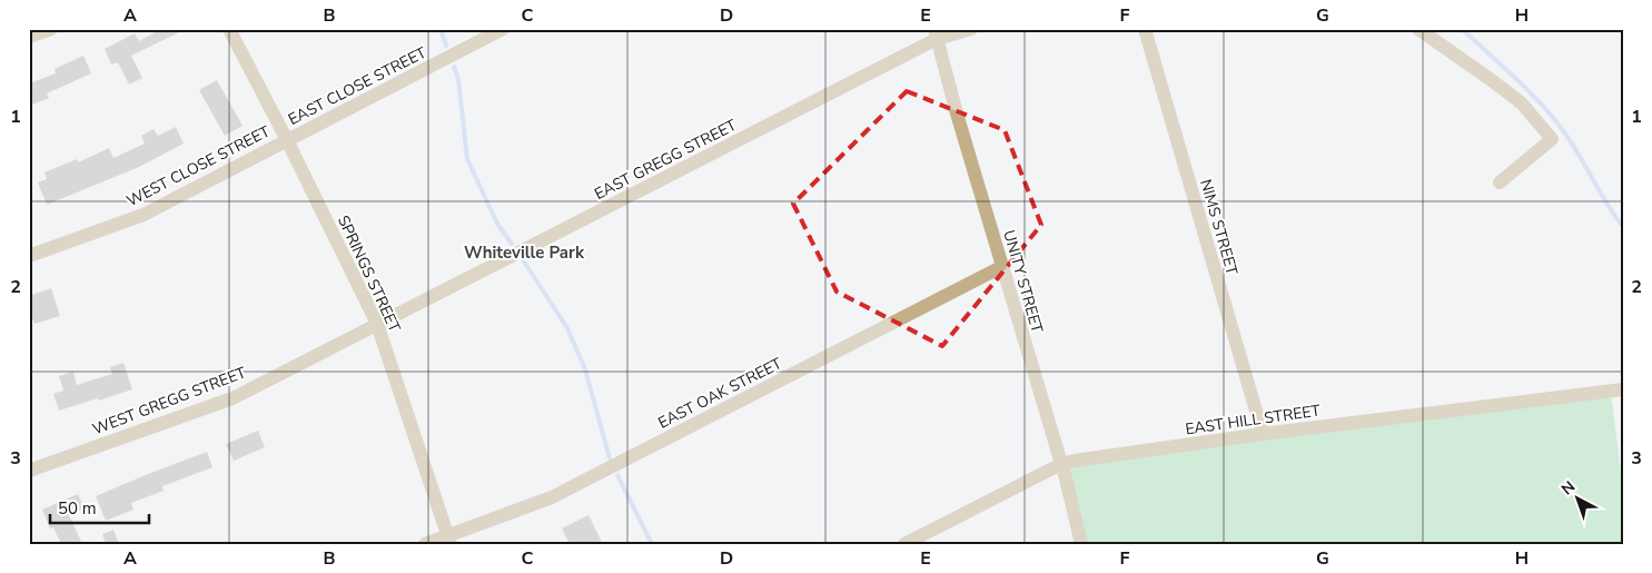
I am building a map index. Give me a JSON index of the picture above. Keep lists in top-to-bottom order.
{
  "streets": {
    "street": [
      "EAST CLOSE STREET",
      "EAST GREGG STREET",
      "WEST CLOSE STREET",
      "NIMS STREET",
      "SPRINGS STREET",
      "UNITY STREET",
      "EAST OAK STREET",
      "WEST GREGG STREET",
      "EAST HILL STREET"
    ]
  },
  "crossings": [
    ["EAST CLOSE STREET", "WEST CLOSE STREET"],
    ["EAST CLOSE STREET", "SPRINGS STREET"],
    ["EAST GREGG STREET", "SPRINGS STREET"],
    ["EAST GREGG STREET", "UNITY STREET"],
    ["EAST GREGG STREET", "WEST GREGG STREET"],
    ["WEST CLOSE STREET", "SPRINGS STREET"],
    ["NIMS STREET", "EAST HILL STREET"],
    ["SPRINGS STREET", "EAST OAK STREET"],
    ["SPRINGS STREET", "WEST GREGG STREET"],
    ["UNITY STREET", "EAST OAK STREET"],
    ["UNITY STREET", "EAST HILL STREET"]
  ],
  "districts": ["Whiteville Park"],
  "scale_bar": "50 m",
  "north": "top left",
  "grid": {
    "columns": [
      "A",
      "B",
      "C",
      "D",
      "E",
      "F",
      "G",
      "H"
    ],
    "rows": ["1", "2", "3"]
  }
}
